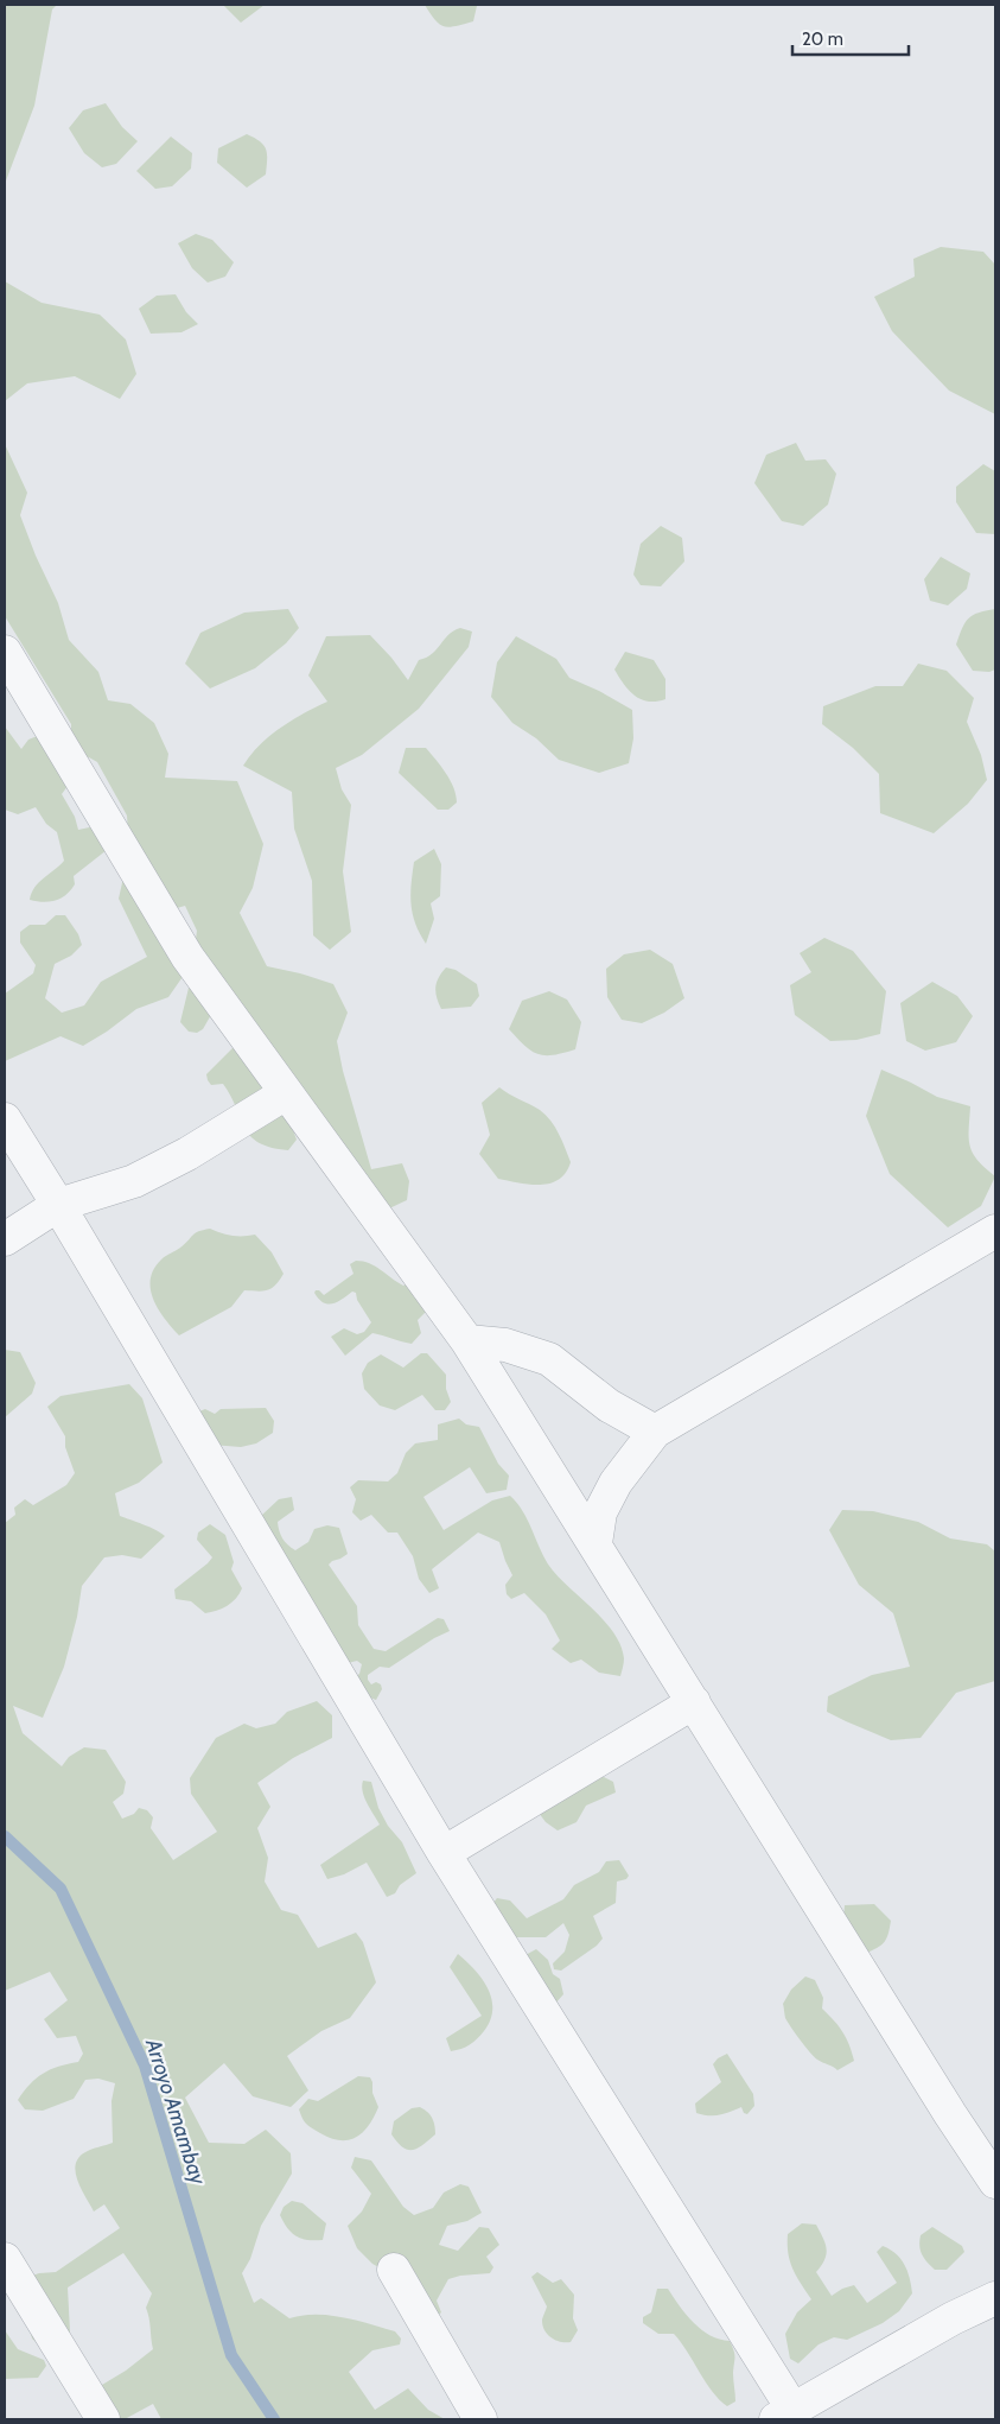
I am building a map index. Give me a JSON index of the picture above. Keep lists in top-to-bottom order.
{
  "water": ["Arroyo Amambay"],
  "scale_bar": "20 m"
}
